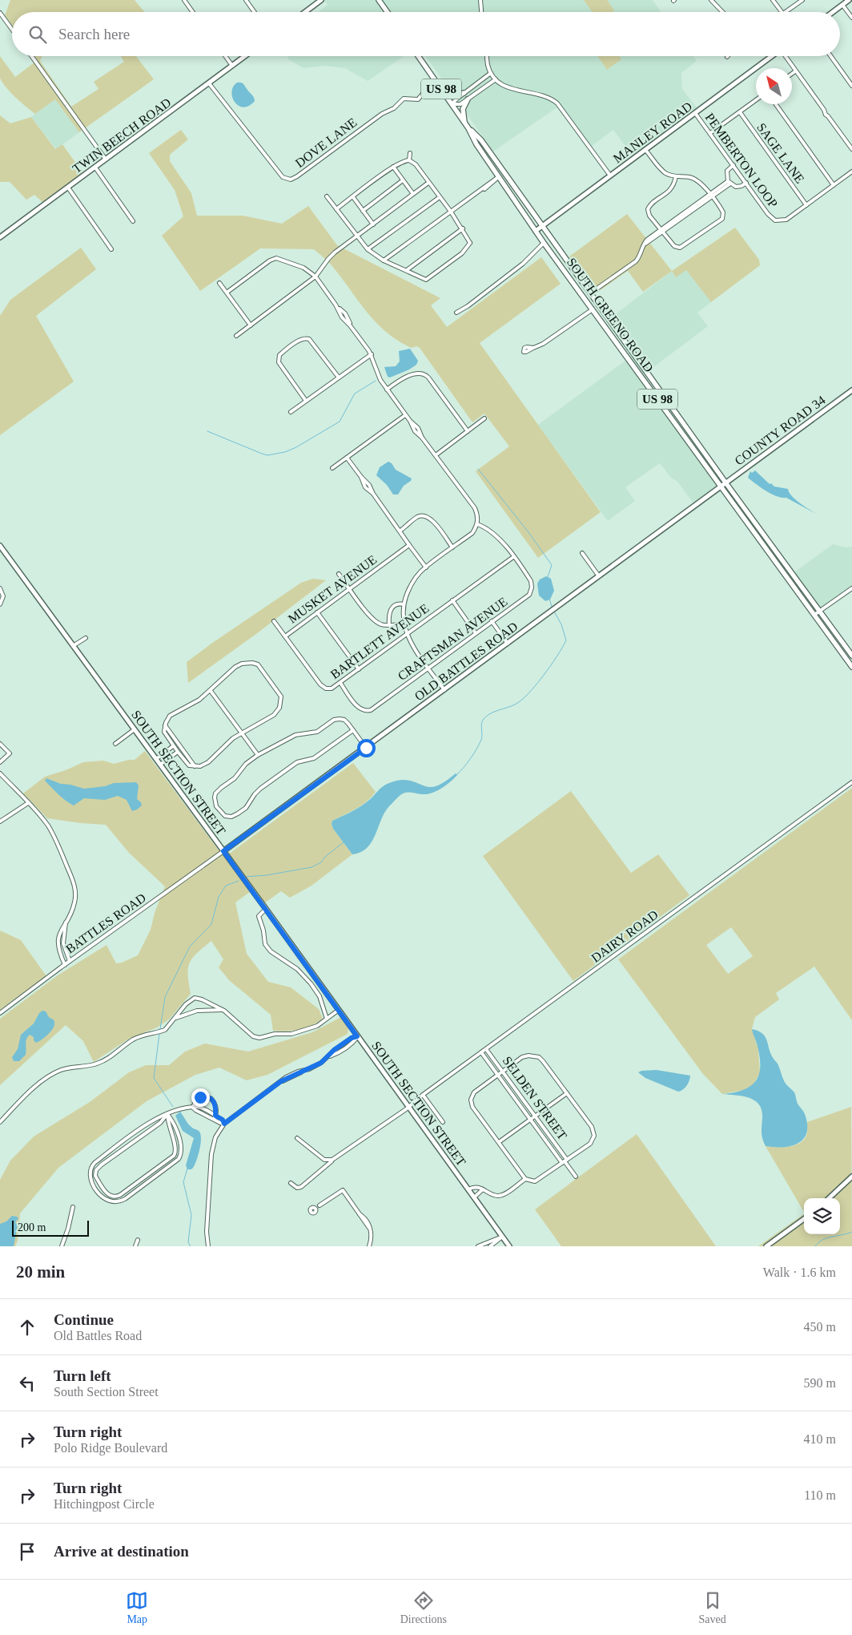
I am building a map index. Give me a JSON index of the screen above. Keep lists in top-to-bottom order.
{
  "streets": {
    "main road": ["US 98", "SOUTH GREENO ROAD"],
    "street": [
      "MANLEY ROAD",
      "TWIN BEECH ROAD",
      "DOVE LANE",
      "SAGE LANE",
      "PEMBERTON LOOP",
      "COUNTY ROAD 34",
      "MUSKET AVENUE",
      "CRAFTSMAN AVENUE",
      "BARTLETT AVENUE",
      "OLD BATTLES ROAD",
      "SOUTH SECTION STREET",
      "BATTLES ROAD",
      "DAIRY ROAD",
      "SELDEN STREET"
    ]
  },
  "crossings": [
    ["MANLEY ROAD", "PEMBERTON LOOP"],
    ["MANLEY ROAD", "SOUTH GREENO ROAD"],
    ["TWIN BEECH ROAD", "DOVE LANE"],
    ["DOVE LANE", "SOUTH GREENO ROAD"],
    ["SAGE LANE", "PEMBERTON LOOP"],
    ["SOUTH GREENO ROAD", "COUNTY ROAD 34"],
    ["SOUTH GREENO ROAD", "OLD BATTLES ROAD"],
    ["COUNTY ROAD 34", "OLD BATTLES ROAD"],
    ["MUSKET AVENUE", "BARTLETT AVENUE"],
    ["CRAFTSMAN AVENUE", "BARTLETT AVENUE"],
    ["OLD BATTLES ROAD", "SOUTH SECTION STREET"],
    ["OLD BATTLES ROAD", "BATTLES ROAD"],
    ["SOUTH SECTION STREET", "BATTLES ROAD"],
    ["SOUTH SECTION STREET", "DAIRY ROAD"],
    ["DAIRY ROAD", "SELDEN STREET"]
  ],
  "scale_bar": "200 m",
  "north": "top left",
  "page": {
    "search": "Search here",
    "scale": "200 m",
    "heading": ["20 min", "Walk · 1.6 km"],
    "list": [
      ["Continue", "Old Battles Road", "450 m"],
      ["Turn left", "South Section Street", "590 m"],
      ["Turn right", "Polo Ridge Boulevard", "410 m"],
      ["Turn right", "Hitchingpost Circle", "110 m"],
      "Arrive at destination"
    ],
    "nav": ["Map", "Directions", "Saved"]
  }
}
